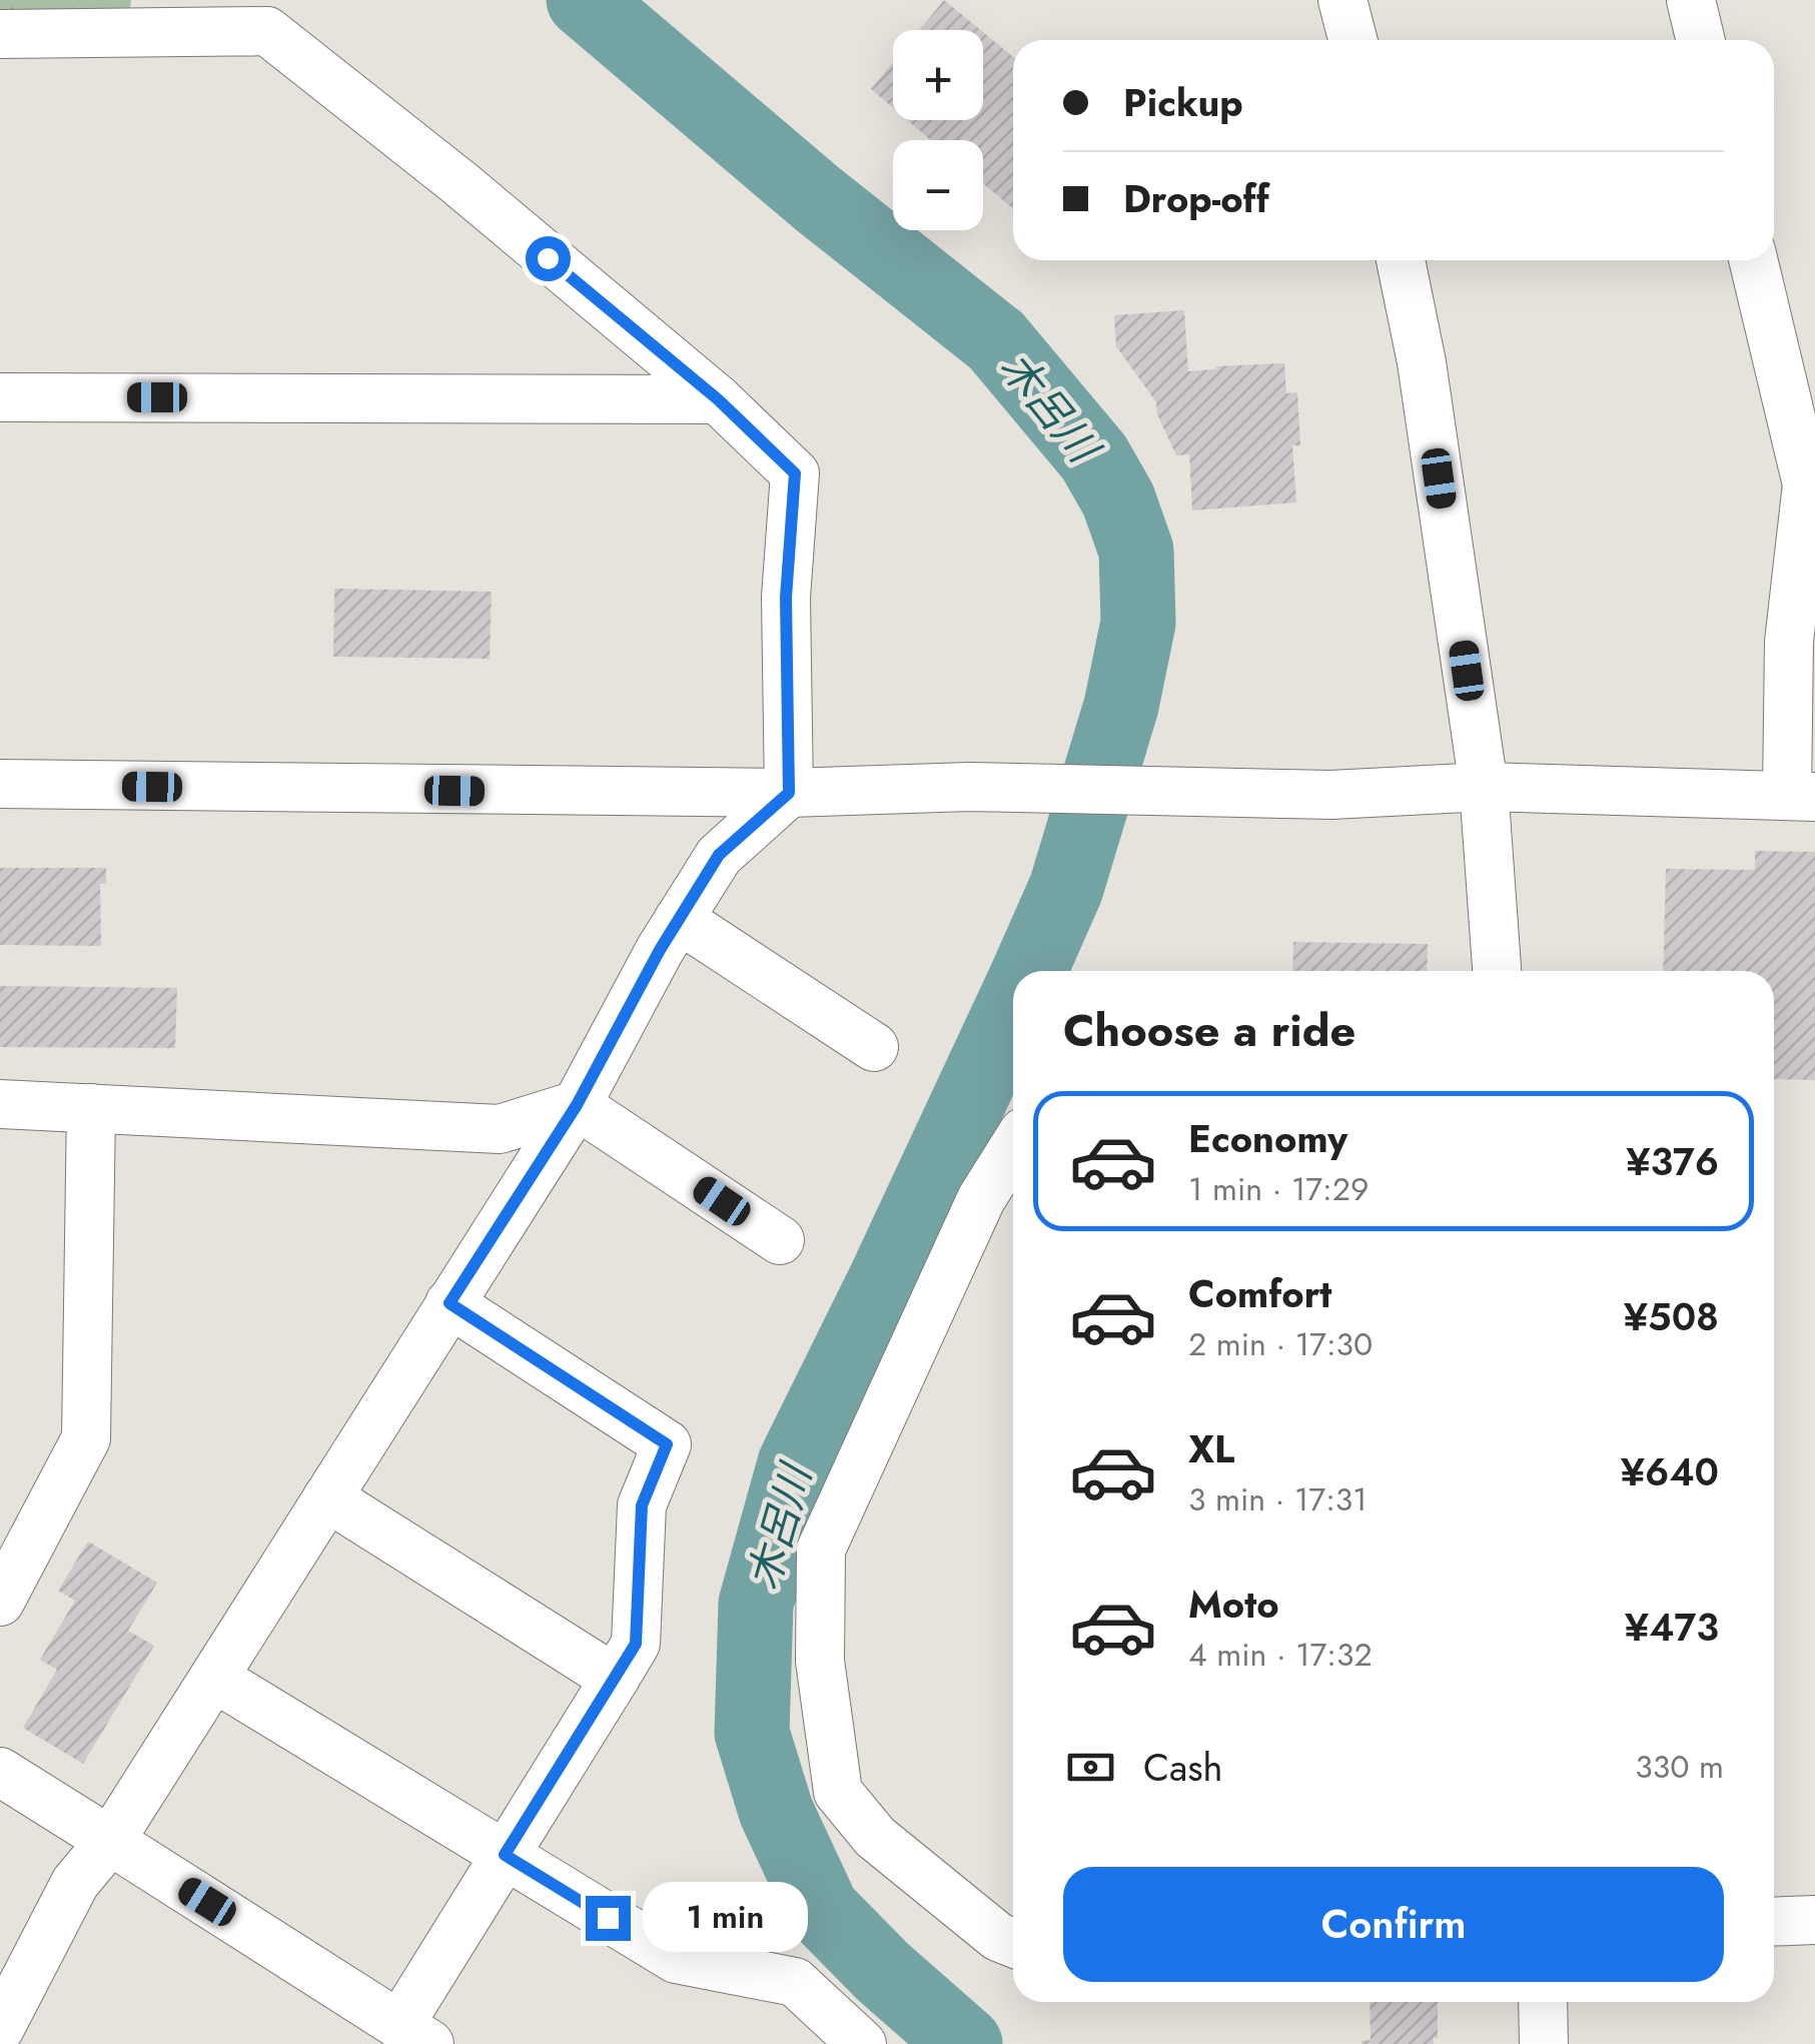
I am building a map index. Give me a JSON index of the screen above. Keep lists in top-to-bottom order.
{
  "water": ["木呂川"],
  "page": {
    "map_buttons": ["+", "−"],
    "banner": ["Pickup", "Drop-off"],
    "heading": "Choose a ride",
    "list": [
      {
        "name": "Economy",
        "note": "1 min · 17:29",
        "value": "¥376"
      },
      {
        "name": "Comfort",
        "note": "2 min · 17:30",
        "value": "¥508"
      },
      {
        "name": "XL",
        "note": "3 min · 17:31",
        "value": "¥640"
      },
      {
        "name": "Moto",
        "note": "4 min · 17:32",
        "value": "¥473"
      }
    ],
    "pay": ["Cash", "330 m"],
    "buttons": "Confirm",
    "bubble": "1 min"
  }
}
